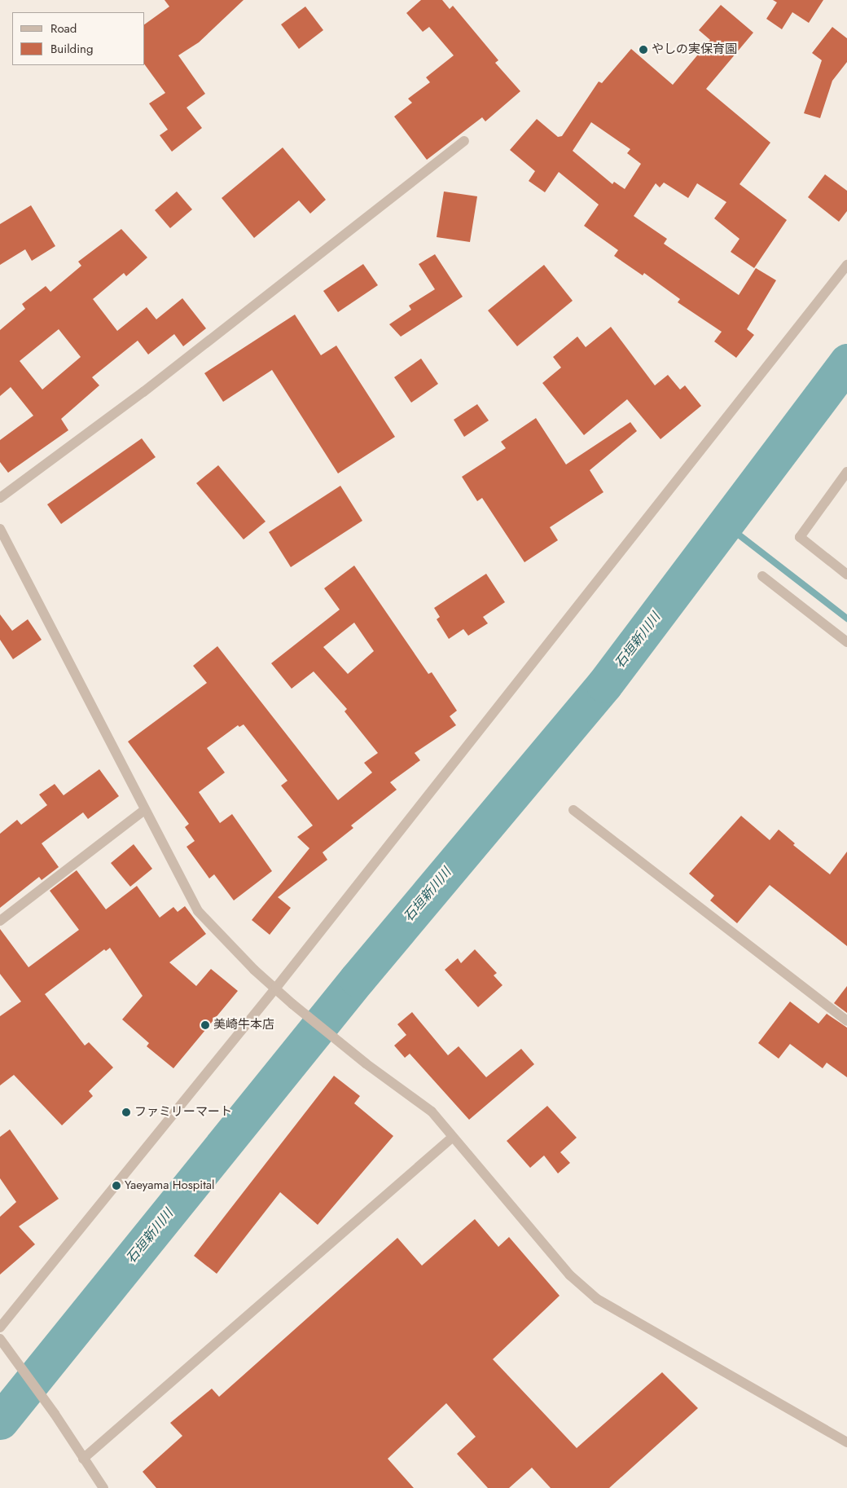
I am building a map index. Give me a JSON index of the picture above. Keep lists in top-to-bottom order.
{
  "water": ["石垣新川川"],
  "places": [
    "やしの実保育園",
    "美崎牛本店",
    "ファミリーマート",
    "Yaeyama Hospital"
  ],
  "legend": ["Road", "Building"]
}
